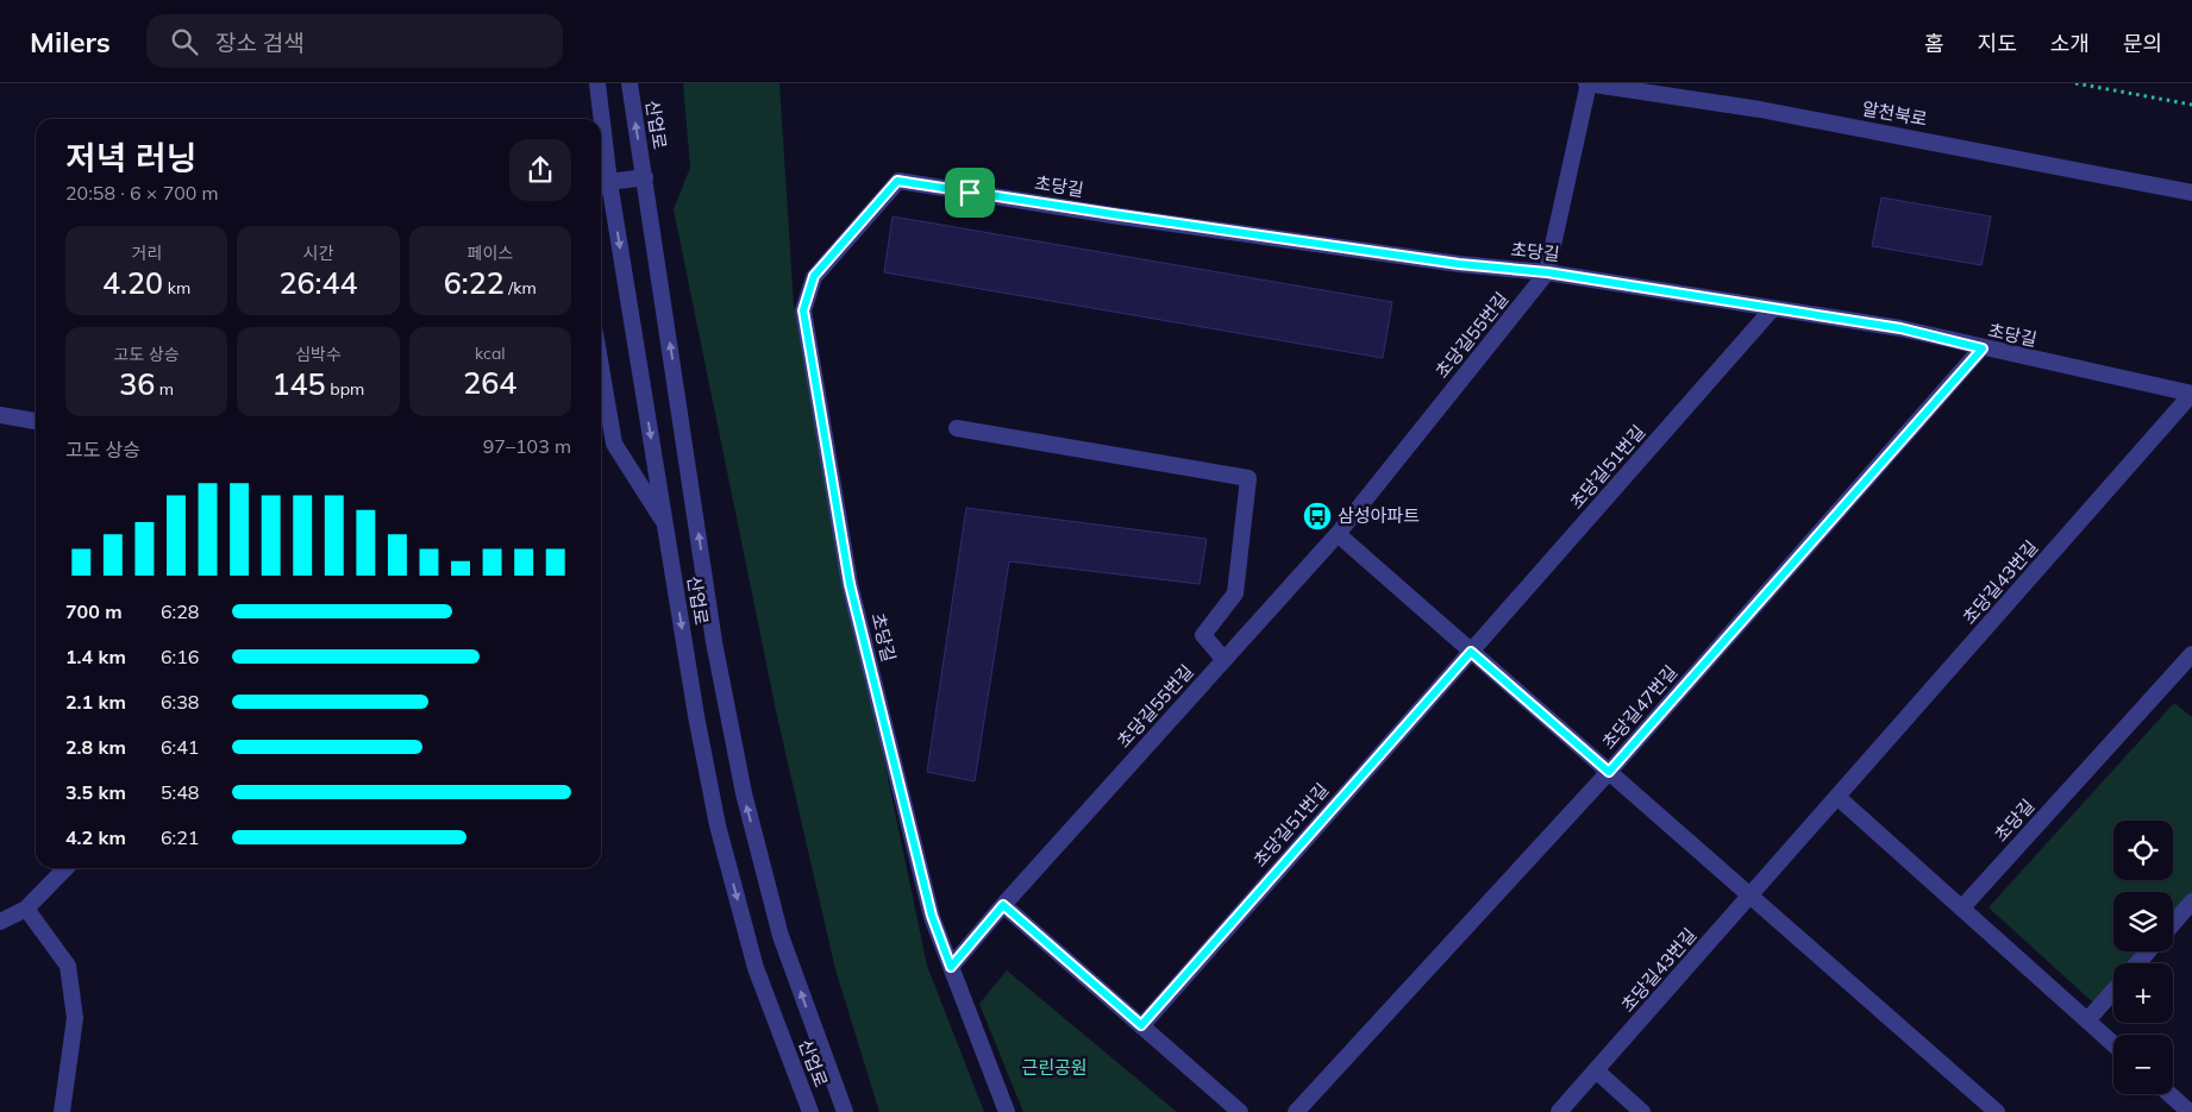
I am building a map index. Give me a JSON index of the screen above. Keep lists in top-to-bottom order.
{
  "streets": {
    "street": [
      "알천북로",
      "산업로",
      "초당길",
      "초당길55번길",
      "초당길51번길",
      "초당길43번길",
      "초당길47번길"
    ]
  },
  "crossings": [
    ["알천북로", "초당길"],
    ["알천북로", "초당길55번길"],
    ["초당길", "초당길55번길"],
    ["초당길", "초당길51번길"],
    ["초당길", "초당길43번길"],
    ["초당길", "초당길47번길"]
  ],
  "parks": ["근린공원"],
  "places": {
    "bus stop": ["삼성아파트"]
  },
  "page": {
    "header": "Milers",
    "search": "장소 검색",
    "nav": [
      "홈",
      "지도",
      "소개",
      "문의"
    ],
    "heading": ["저녁 러닝", "20:58 · 6 × 700 m"],
    "stats": [
      ["거리", "4.20 km"],
      ["시간", "26:44"],
      ["페이스", "6:22 /km"],
      ["고도 상승", "36 m"],
      ["심박수", "145 bpm"],
      ["kcal", "264"]
    ],
    "chart": ["고도 상승", "97–103 m"],
    "list": [
      {
        "name": "700 m",
        "note": "6:28"
      },
      {
        "name": "1.4 km",
        "note": "6:16"
      },
      {
        "name": "2.1 km",
        "note": "6:38"
      },
      {
        "name": "2.8 km",
        "note": "6:41"
      },
      {
        "name": "3.5 km",
        "note": "5:48"
      },
      {
        "name": "4.2 km",
        "note": "6:21"
      }
    ],
    "map_buttons": ["+", "−"]
  }
}
